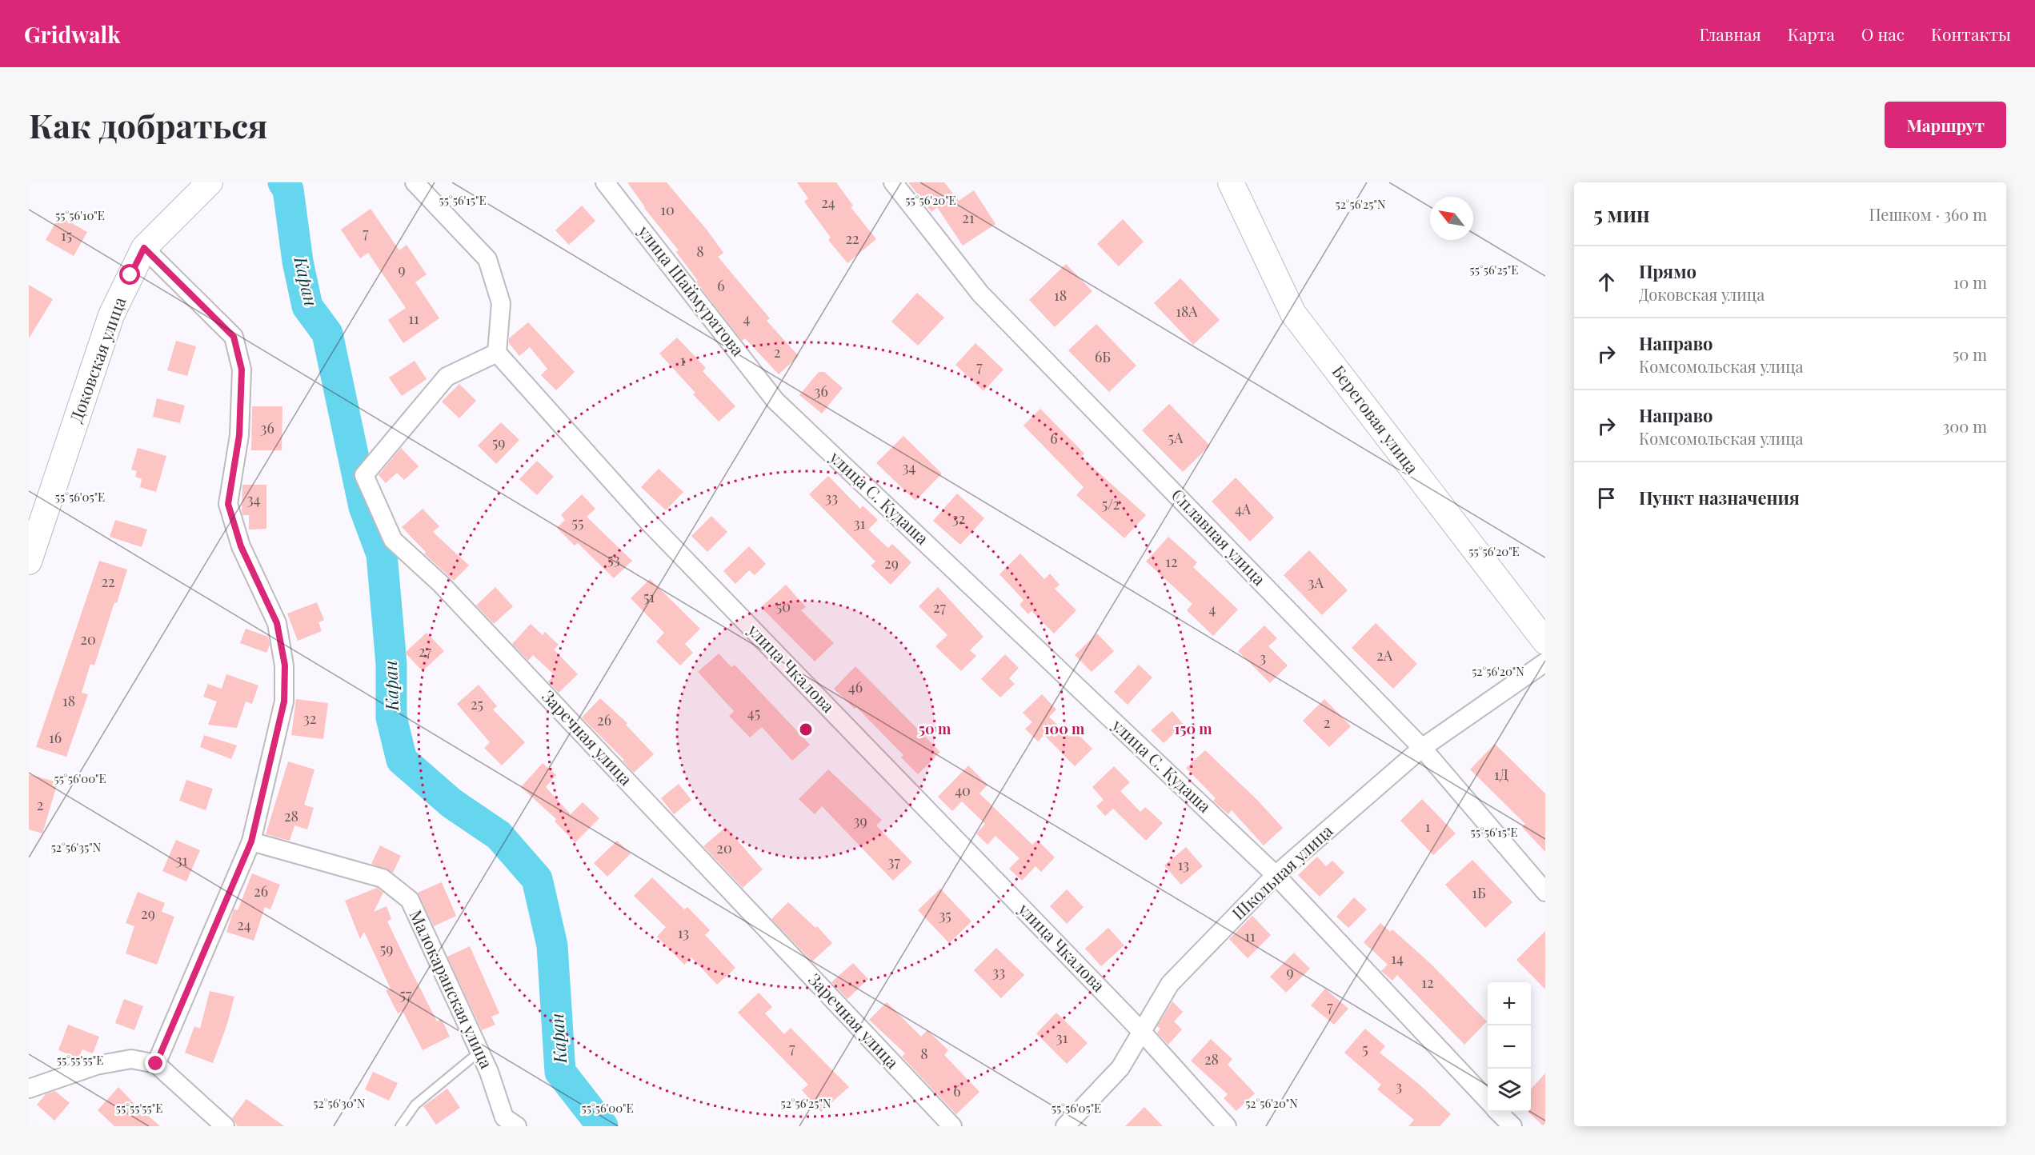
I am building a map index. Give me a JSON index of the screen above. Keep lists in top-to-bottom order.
{
  "streets": {
    "main road": ["Доковская улица", "Береговая улица"],
    "street": [
      "улица Шаймуратова",
      "улица С. Кудаша",
      "Сплавная улица",
      "улица Чкалова",
      "Заречная улица",
      "Школьная улица",
      "Малокаранская улица"
    ]
  },
  "crossings": [
    ["улица Шаймуратова", "улица С. Кудаша"],
    ["улица С. Кудаша", "Школьная улица"],
    ["Сплавная улица", "Школьная улица"],
    ["улица Чкалова", "Заречная улица"],
    ["улица Чкалова", "Школьная улица"]
  ],
  "water": ["Каран"],
  "house_numbers": [
    "24",
    "10",
    "21",
    "7",
    "15",
    "22",
    "8",
    "9",
    "6",
    "18",
    "18А",
    "11",
    "4",
    "2",
    "6Б",
    "1",
    "7",
    "36",
    "36",
    "5А",
    "6",
    "59",
    "34",
    "33",
    "34",
    "5/2",
    "4А",
    "32",
    "55",
    "31",
    "53",
    "12",
    "29",
    "22",
    "3А",
    "51",
    "50",
    "27",
    "4",
    "20",
    "27",
    "2А",
    "3",
    "46",
    "18",
    "25",
    "45",
    "32",
    "26",
    "2",
    "16",
    "1Д",
    "40",
    "2",
    "28",
    "39",
    "1",
    "20",
    "31",
    "37",
    "13",
    "26",
    "1Б",
    "29",
    "35",
    "24",
    "13",
    "11",
    "59",
    "14",
    "33",
    "9",
    "12",
    "57",
    "7",
    "31",
    "7",
    "5",
    "8",
    "28",
    "3",
    "6"
  ],
  "north": "top left",
  "page": {
    "header": "Gridwalk",
    "nav": [
      "Главная",
      "Карта",
      "О нас",
      "Контакты"
    ],
    "buttons": "Маршрут",
    "title": "Как добраться",
    "heading": ["5 мин", "Пешком · 360 m"],
    "list": [
      ["Прямо", "Доковская улица", "10 m"],
      ["Направо", "Комсомольская улица", "50 m"],
      ["Направо", "Комсомольская улица", "300 m"],
      "Пункт назначения"
    ],
    "map_buttons": ["+", "−"]
  },
  "coordinates": [
    "55°56'15\"E",
    "55°56'20\"E",
    "52°56'25\"N",
    "55°56'10\"E",
    "55°56'25\"E",
    "55°56'05\"E",
    "52°56'20\"N",
    "55°56'00\"E",
    "52°56'35\"N",
    "55°55'55\"E",
    "52°56'30\"N"
  ],
  "rings": ["50 m", "100 m", "150 m"]
}
